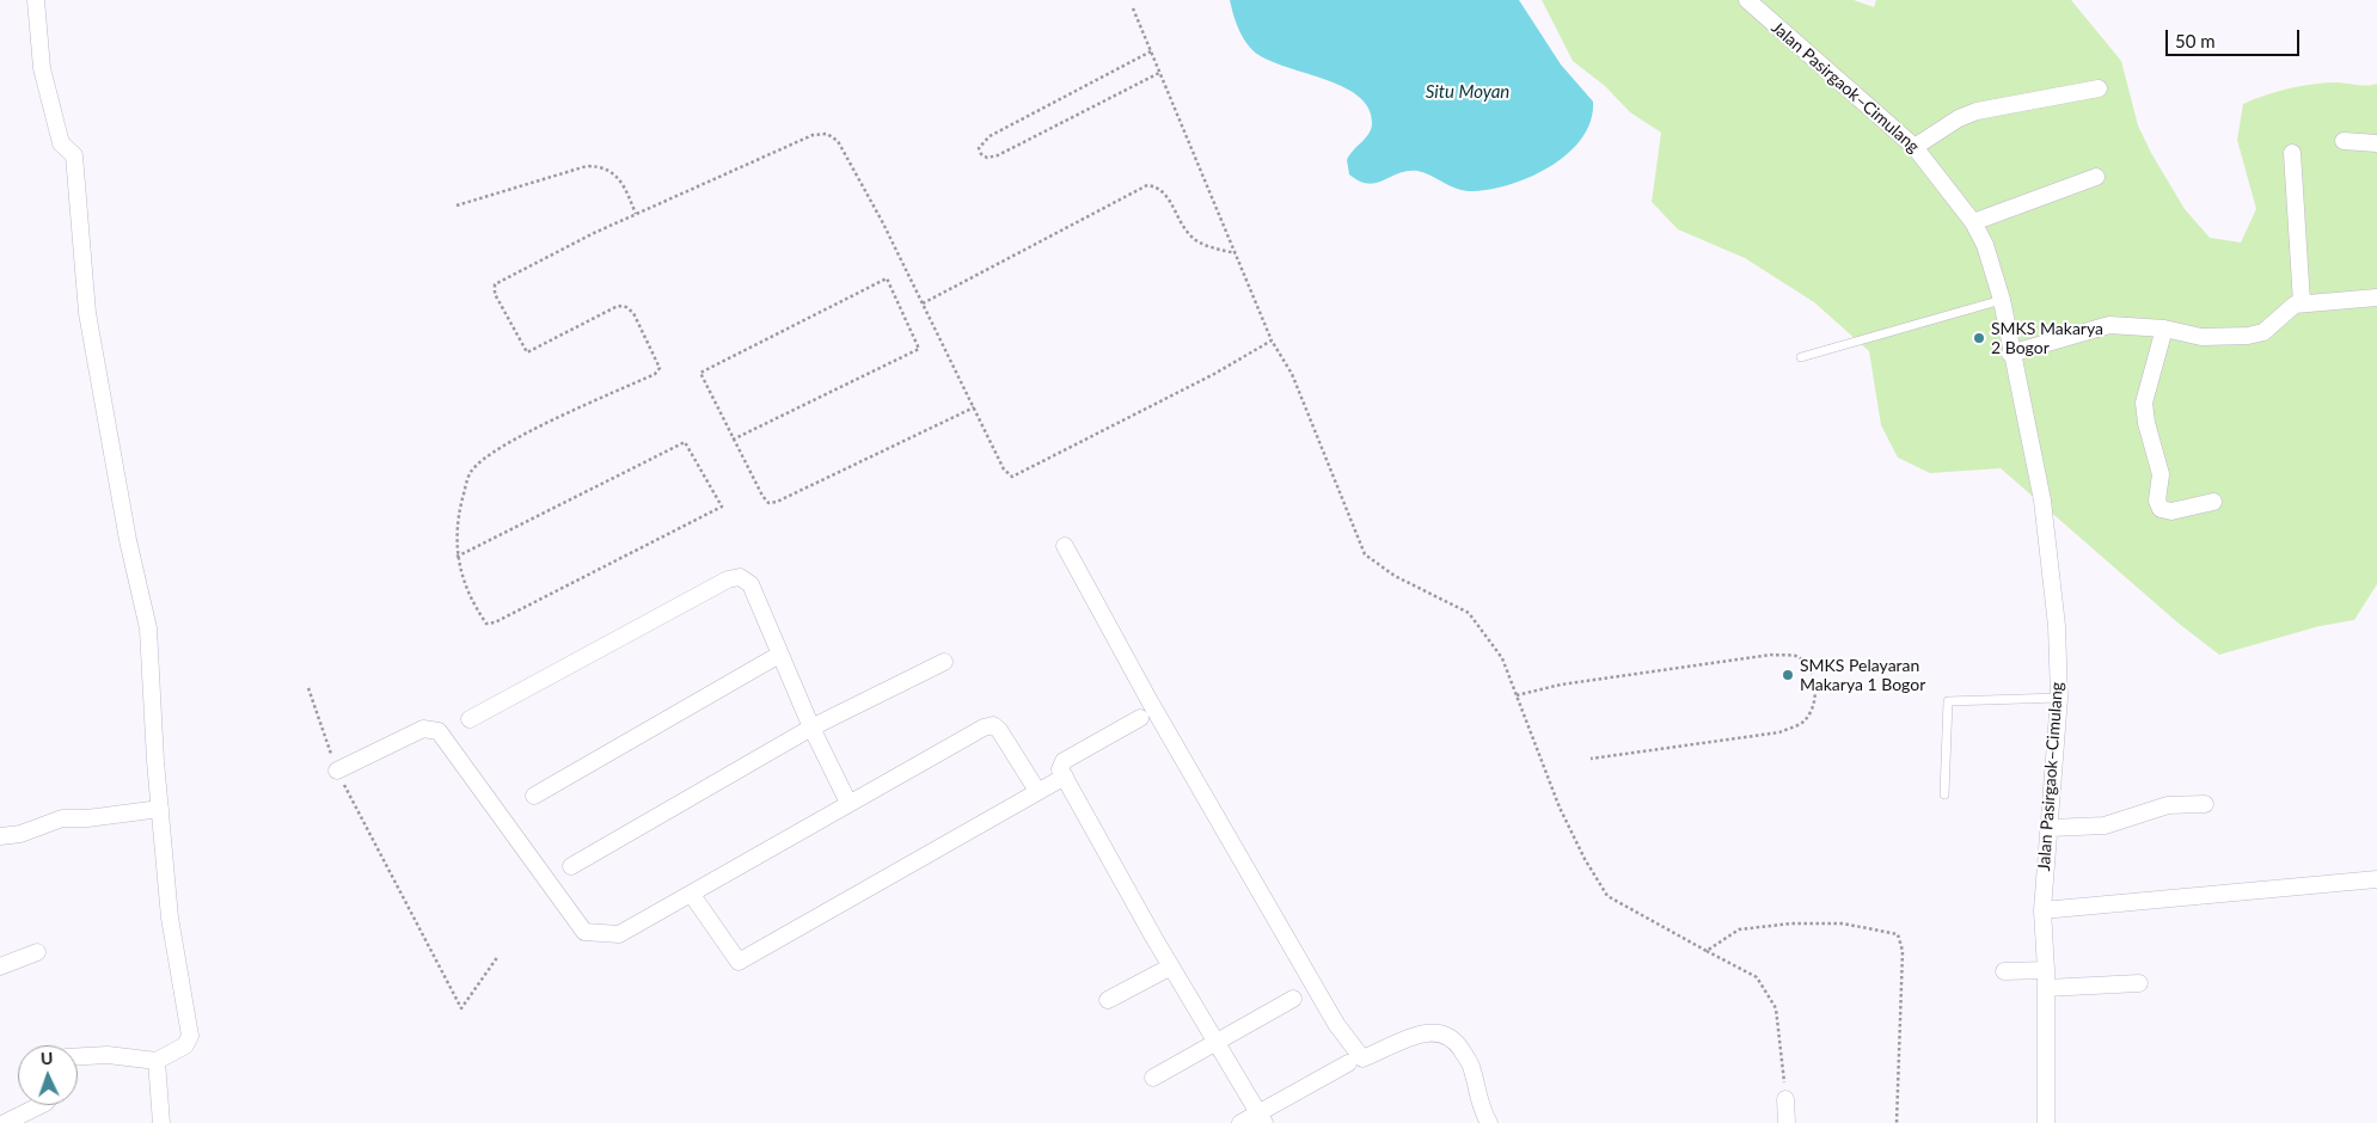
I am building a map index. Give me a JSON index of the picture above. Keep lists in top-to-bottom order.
{
  "streets": {
    "street": ["Jalan Pasirgaok–Cimulang"]
  },
  "water": ["Situ Moyan"],
  "places": ["SMKS Makarya 2 Bogor", "SMKS Pelayaran Makarya 1 Bogor"],
  "scale_bar": "50 m",
  "north": "top"
}
